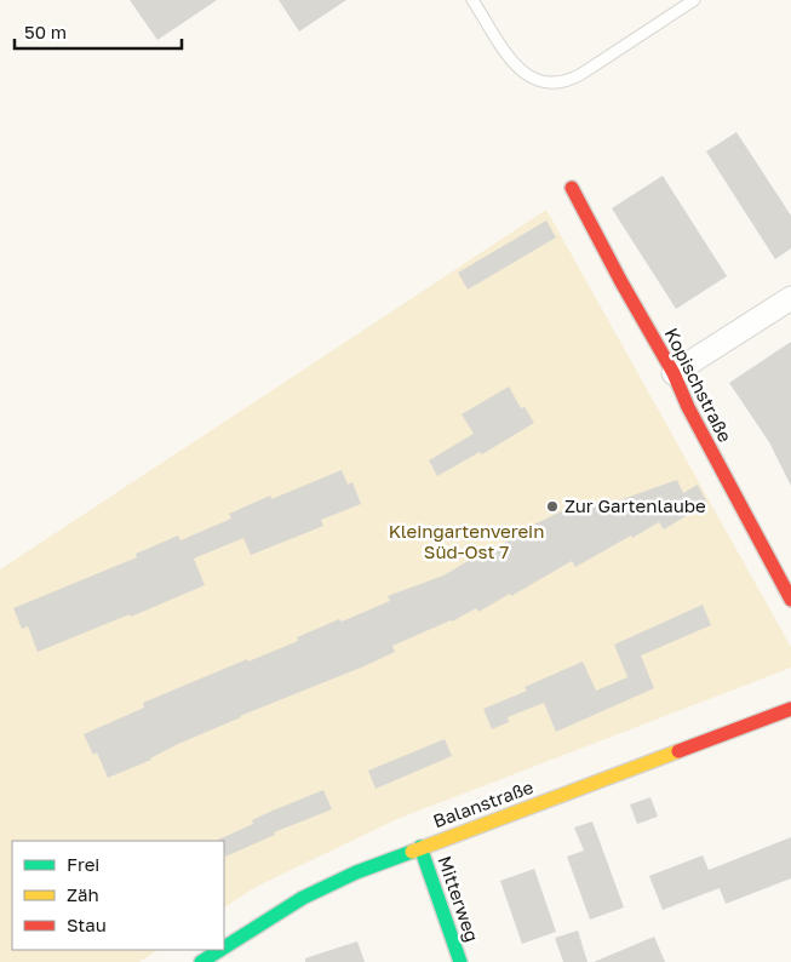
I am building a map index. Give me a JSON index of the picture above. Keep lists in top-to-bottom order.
{
  "streets": {
    "street": ["Kopischstraße", "Balanstraße", "Mitterweg"]
  },
  "crossings": [
    ["Balanstraße", "Mitterweg"]
  ],
  "parks": ["Kleingartenverein Süd-Ost 7"],
  "places": ["Zur Gartenlaube"],
  "legend": ["Frei", "Zäh", "Stau"],
  "scale_bar": "50 m"
}
